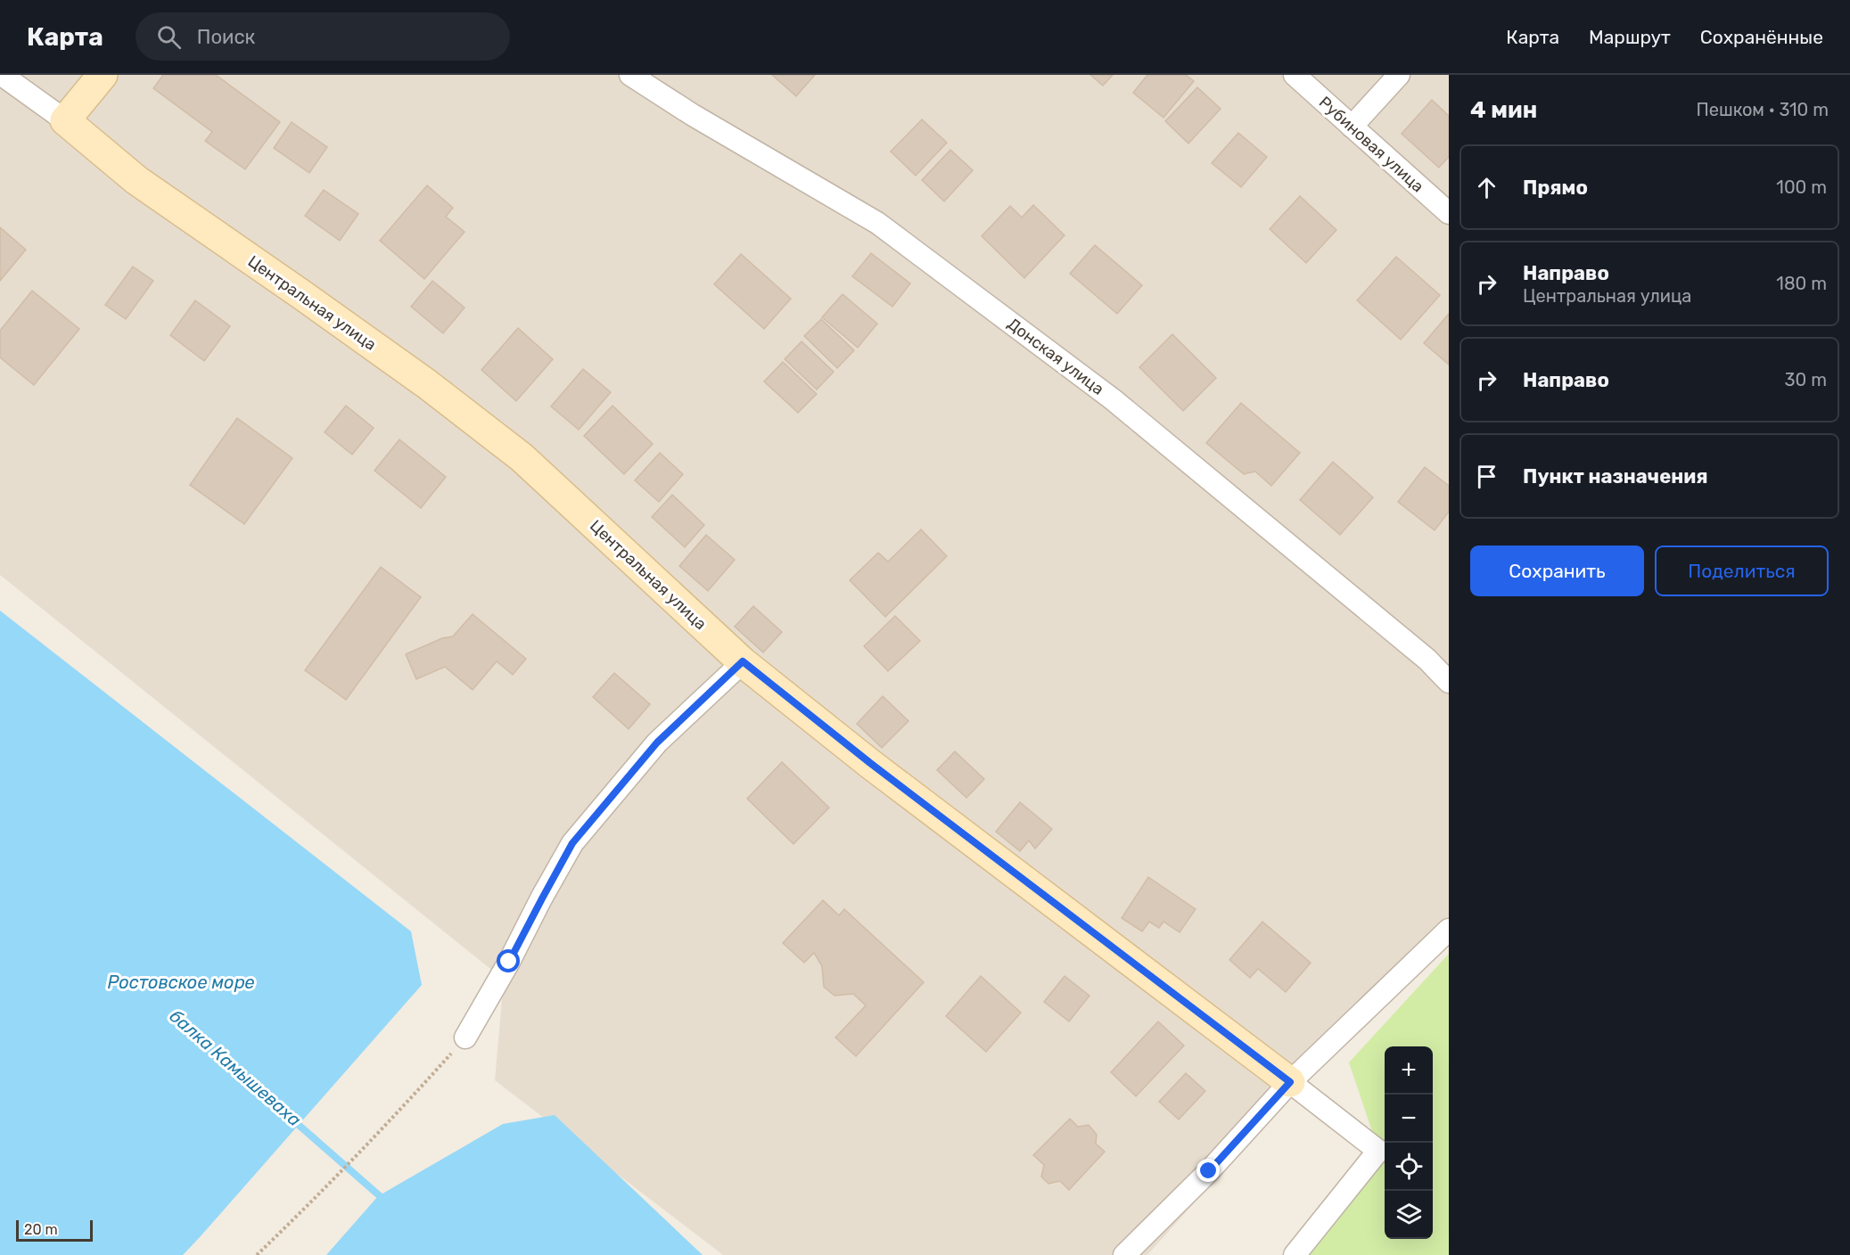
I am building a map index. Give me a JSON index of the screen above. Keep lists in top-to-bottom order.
{
  "streets": {
    "street": ["Рубиновая улица", "Центральная улица", "Донская улица"]
  },
  "water": ["Ростовское море", "балка Камышеваха"],
  "scale_bar": "20 m",
  "page": {
    "header": "Карта",
    "search": "Поиск",
    "nav": ["Карта", "Маршрут", "Сохранённые"],
    "heading": ["4 мин", "Пешком · 310 m"],
    "list": [
      ["Прямо", "100 m"],
      ["Направо", "Центральная улица", "180 m"],
      ["Направо", "30 m"],
      "Пункт назначения"
    ],
    "buttons": ["Сохранить", "Поделиться"],
    "map_buttons": ["+", "−"],
    "scale": "20 m"
  }
}
